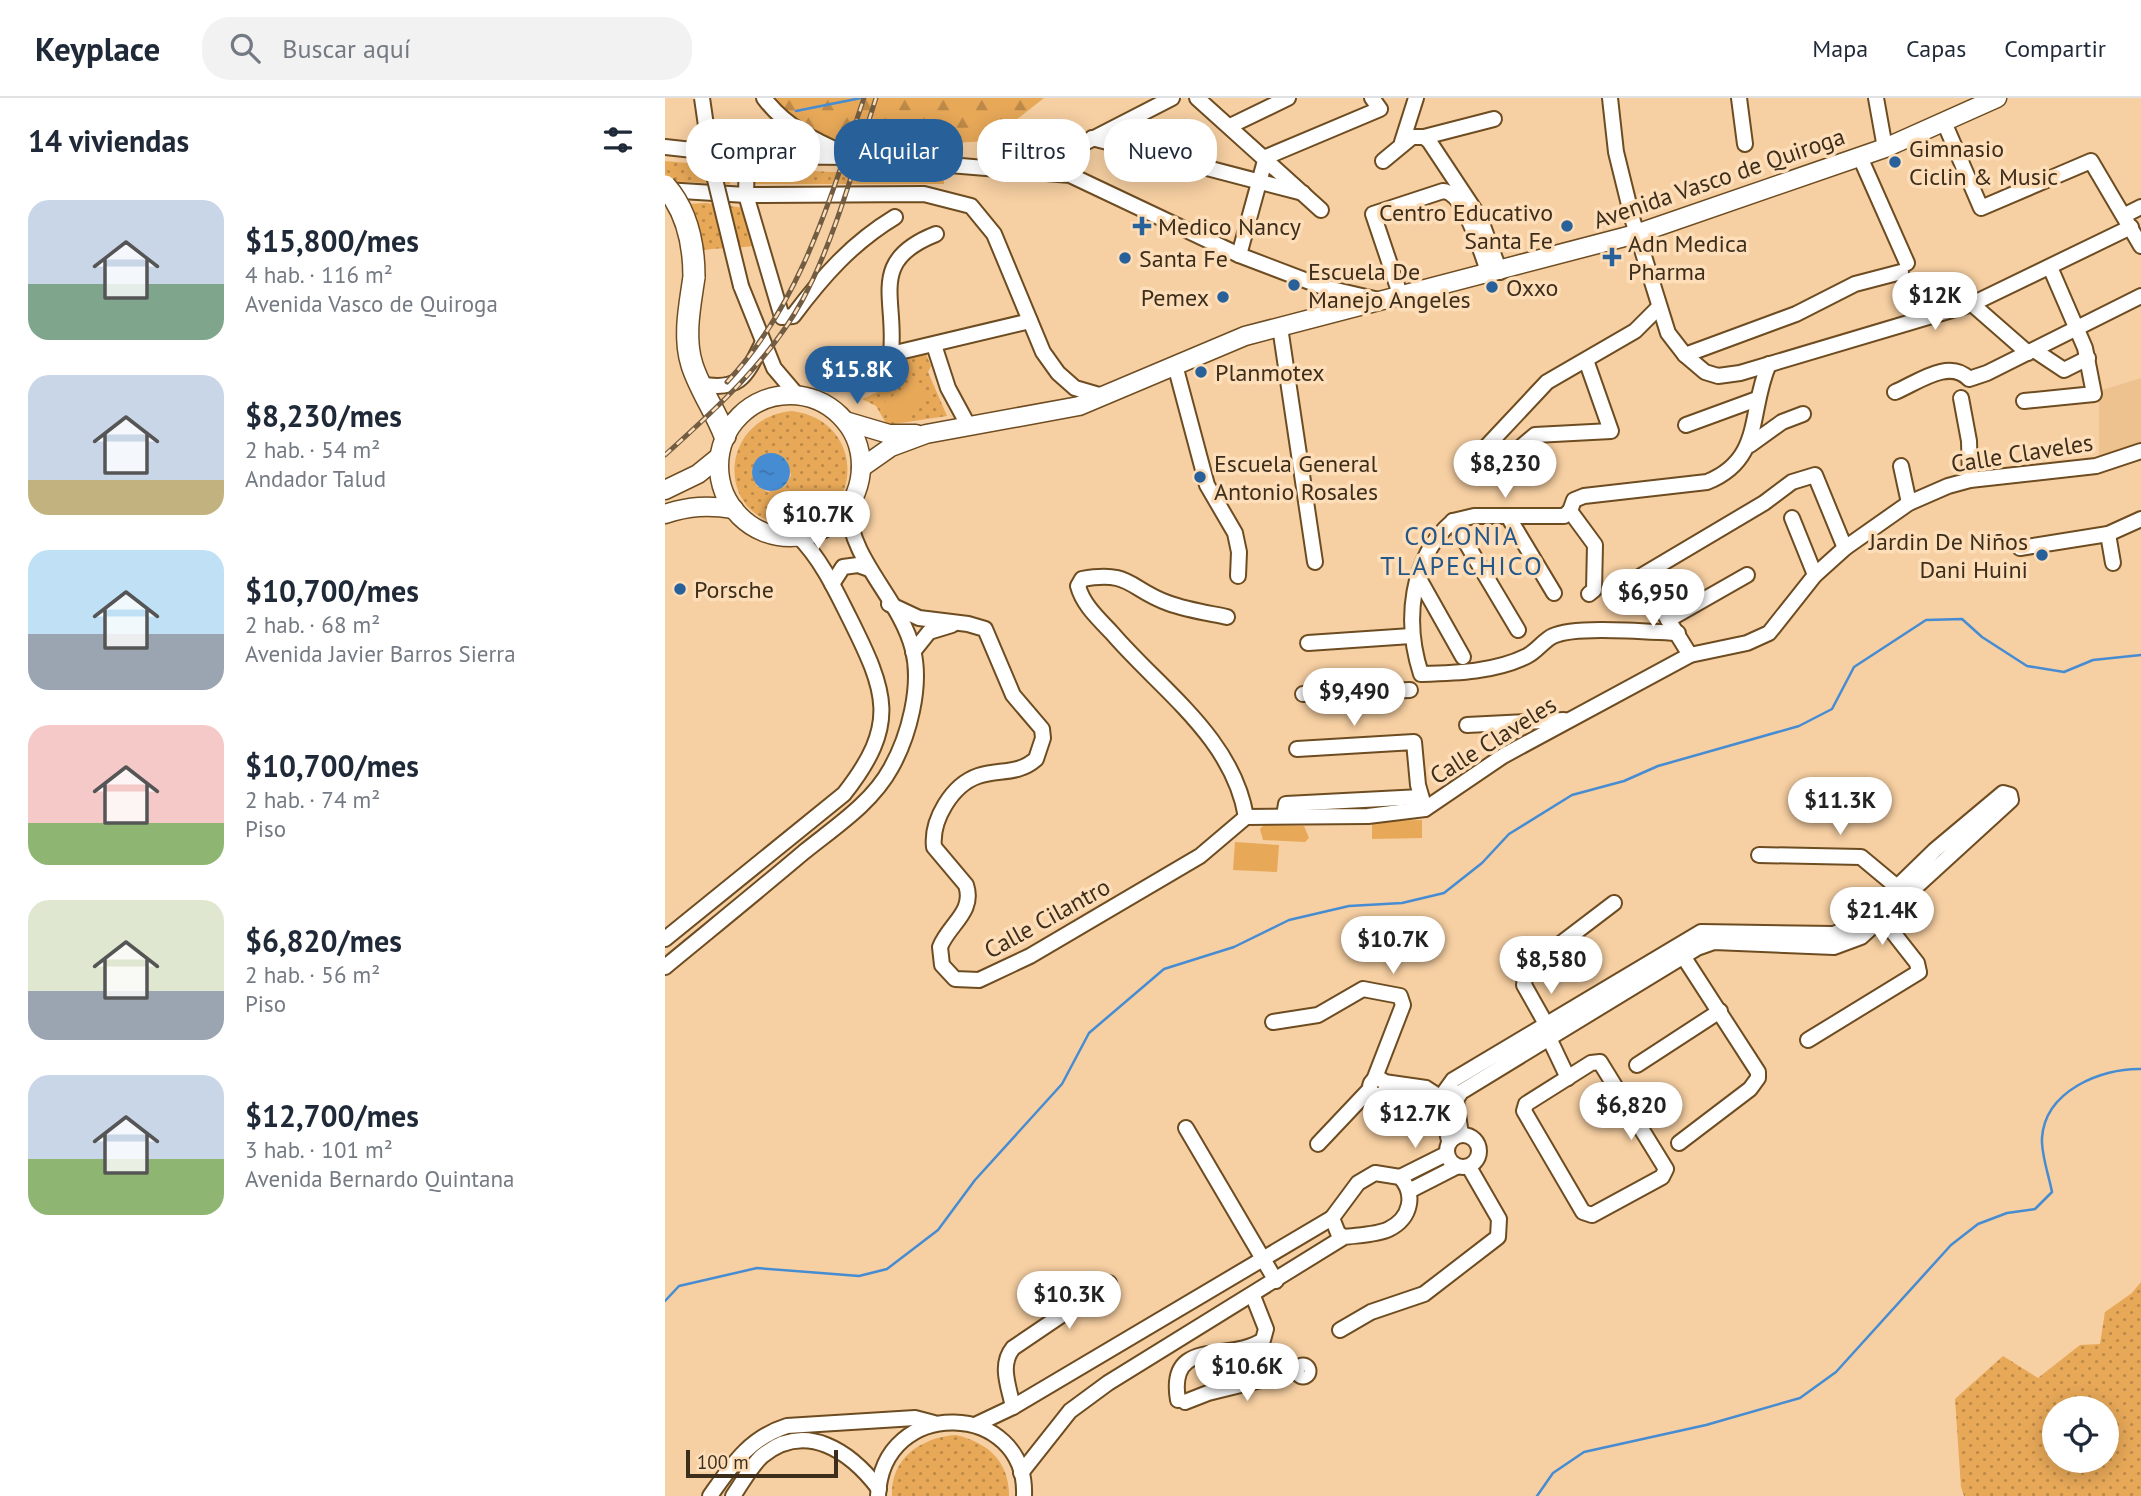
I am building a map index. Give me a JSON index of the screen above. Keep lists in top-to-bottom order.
{
  "streets": {
    "main road": ["Avenida Vasco de Quiroga"],
    "street": ["Calle Claveles", "Calle Cilantro"]
  },
  "crossings": [
    ["Calle Claveles", "Calle Cilantro"]
  ],
  "districts": ["COLONIA TLAPECHICO"],
  "places": {
    "other": [
      "Gimnasio Ciclin & Music",
      "Centro Educativo Santa Fe",
      "Santa Fe",
      "Escuela De Manejo Angeles",
      "Oxxo",
      "Pemex",
      "Planmotex",
      "Escuela General Antonio Rosales",
      "Jardin De Niños Dani Huini",
      "Porsche"
    ],
    "health": ["Medico Nancy", "Adn Medica Pharma"]
  },
  "scale_bar": "100 m",
  "page": {
    "header": "Keyplace",
    "search": "Buscar aquí",
    "nav": ["Mapa", "Capas", "Compartir"],
    "heading": "14 viviendas",
    "chip": [
      "Comprar",
      "Alquilar",
      "Filtros",
      "Nuevo"
    ],
    "list": [
      {
        "name": "$15,800/mes",
        "note": "4 hab. · 116 m² · Avenida Vasco de Quiroga"
      },
      {
        "name": "$8,230/mes",
        "note": "2 hab. · 54 m² · Andador Talud"
      },
      {
        "name": "$10,700/mes",
        "note": "2 hab. · 68 m² · Avenida Javier Barros Sierra"
      },
      {
        "name": "$10,700/mes",
        "note": "2 hab. · 74 m² · Piso"
      },
      {
        "name": "$6,820/mes",
        "note": "2 hab. · 56 m² · Piso"
      },
      {
        "name": "$12,700/mes",
        "note": "3 hab. · 101 m² · Avenida Bernardo Quintana"
      }
    ],
    "price": [
      "$12K",
      "$15.8K",
      "$8,230",
      "$10.7K",
      "$6,950",
      "$9,490",
      "$11.3K",
      "$21.4K",
      "$10.7K",
      "$8,580",
      "$6,820",
      "$12.7K",
      "$10.3K",
      "$10.6K"
    ],
    "scale": "100 m"
  }
}
